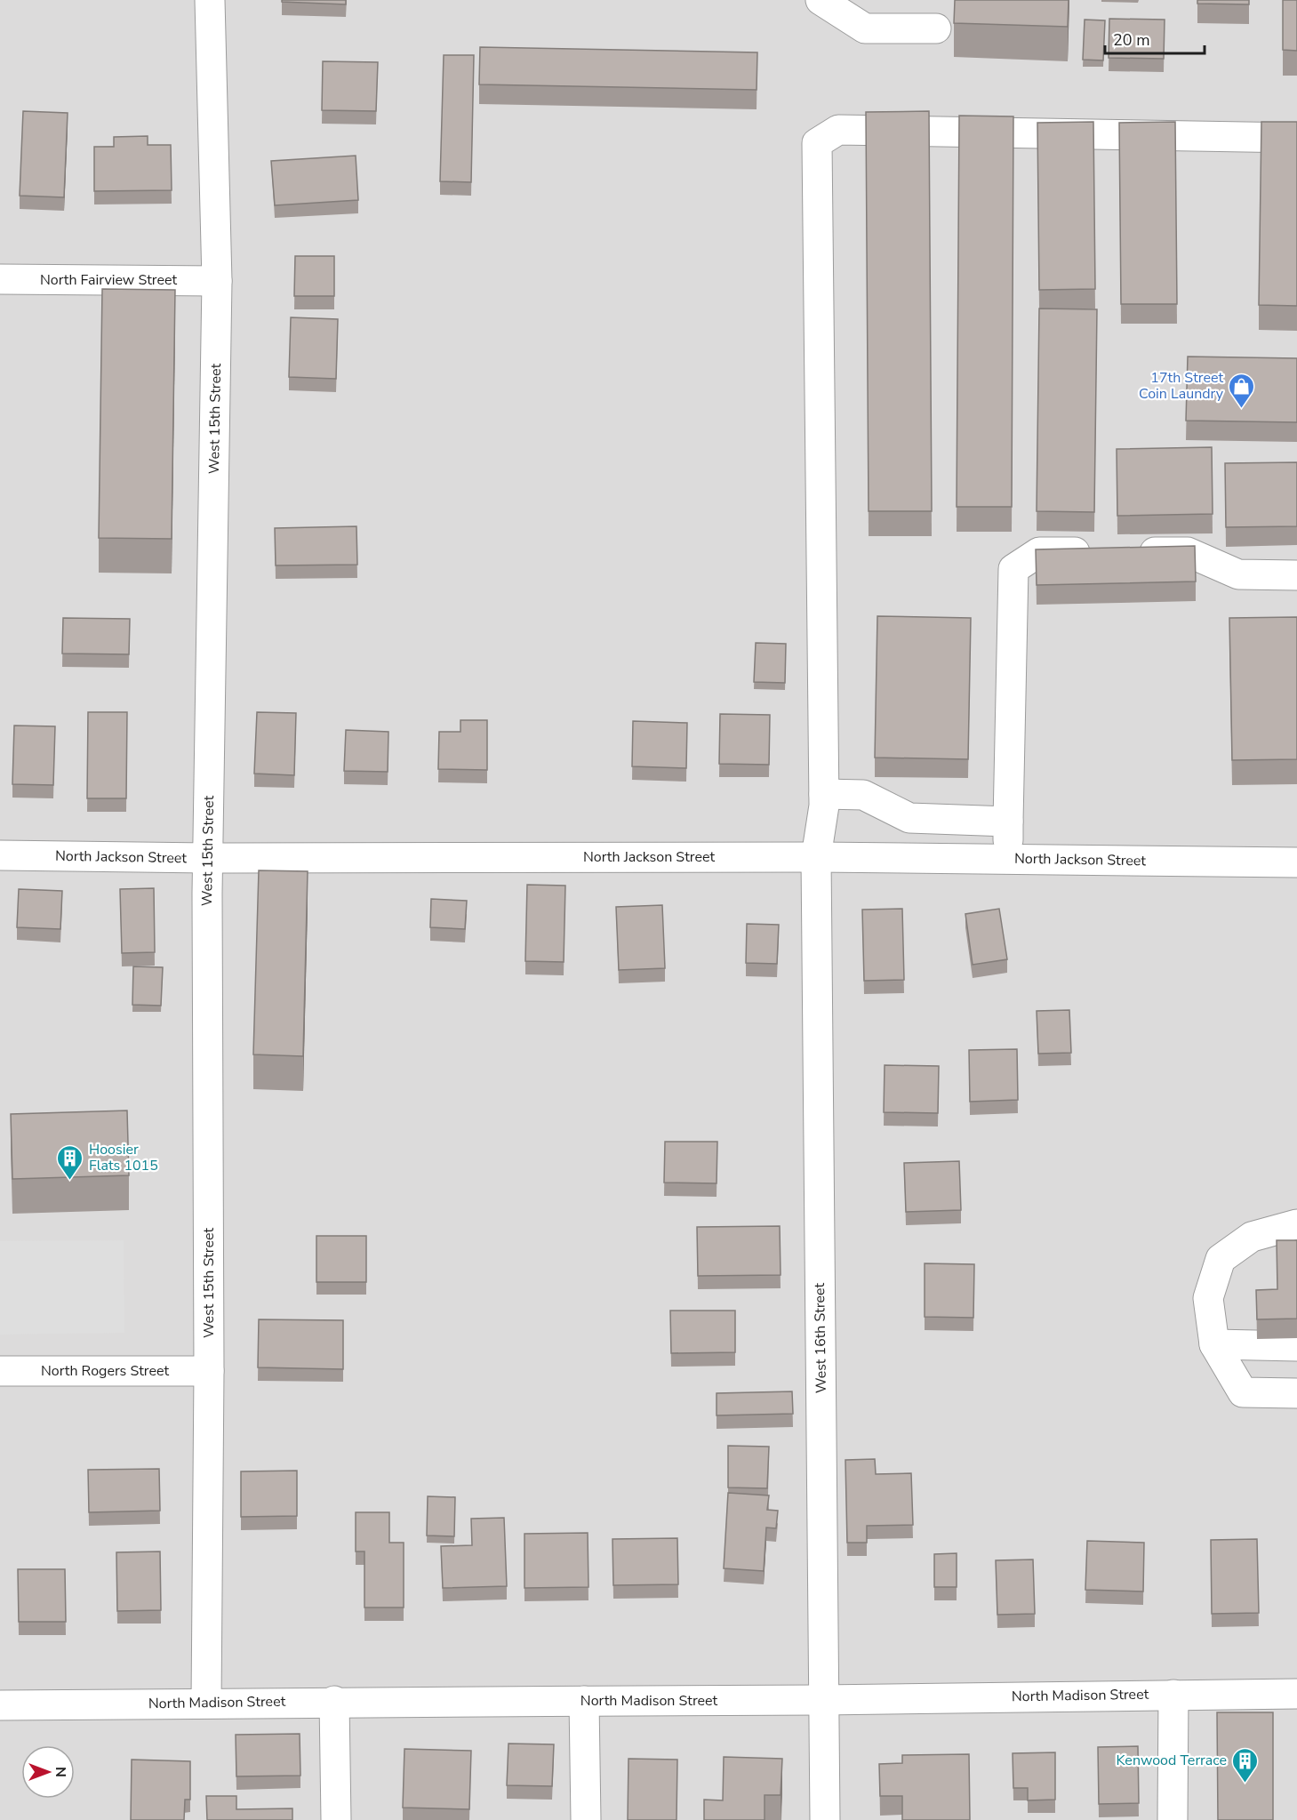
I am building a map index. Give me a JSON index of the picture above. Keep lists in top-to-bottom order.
{
  "streets": {
    "street": [
      "North Fairview Street",
      "West 15th Street",
      "North Jackson Street",
      "West 16th Street",
      "North Rogers Street",
      "North Madison Street"
    ]
  },
  "crossings": [
    ["North Fairview Street", "West 15th Street"],
    ["West 15th Street", "North Jackson Street"],
    ["West 15th Street", "North Rogers Street"],
    ["West 15th Street", "North Madison Street"],
    ["North Jackson Street", "West 16th Street"],
    ["West 16th Street", "North Madison Street"]
  ],
  "places": {
    "shop": ["17th Street Coin Laundry"],
    "building": ["Hoosier Flats 1015", "Kenwood Terrace"]
  },
  "scale_bar": "20 m",
  "north": "right"
}
